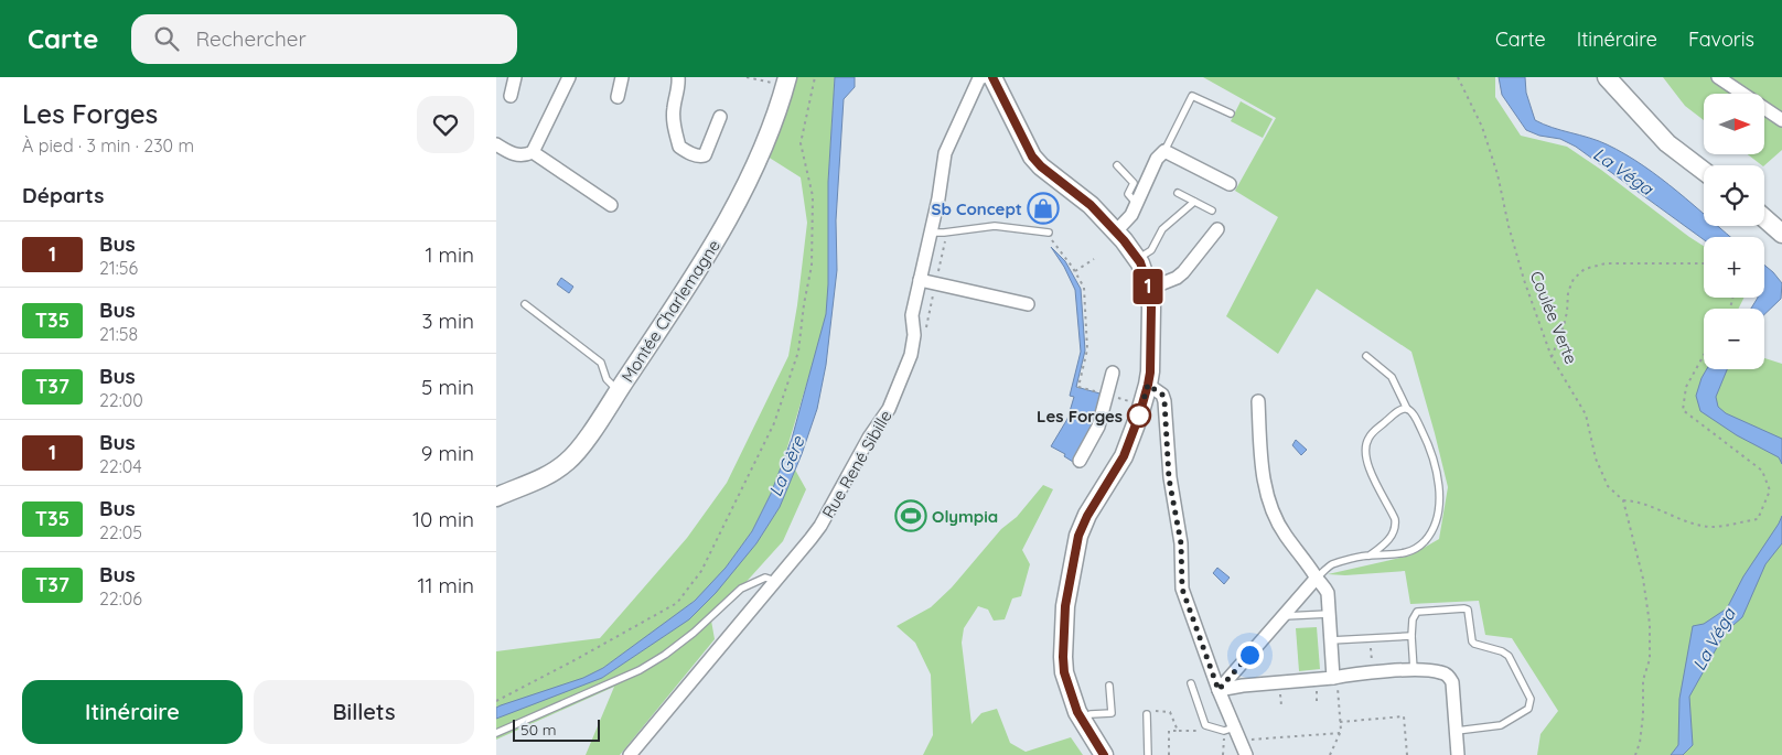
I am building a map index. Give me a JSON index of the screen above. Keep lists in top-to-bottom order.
{
  "streets": {
    "main road": ["Montée Charlemagne"],
    "street": ["Rue René Sibille"],
    "path": ["Coulée Verte"]
  },
  "water": ["La Véga", "La Gère"],
  "places": {
    "shop": ["Sb Concept"],
    "other": ["Les Forges"],
    "sports": ["Olympia"]
  },
  "lines": ["bus line 1"],
  "scale_bar": "50 m",
  "north": "right",
  "page": {
    "header": "Carte",
    "search": "Rechercher",
    "nav": ["Carte", "Itinéraire", "Favoris"],
    "heading": [
      ["Les Forges", "À pied · 3 min · 230 m"],
      "Départs"
    ],
    "on_map": "1",
    "map_buttons": ["+", "−"],
    "list": [
      {
        "mark": "1",
        "name": "Bus",
        "note": "21:56",
        "value": "1 min"
      },
      {
        "mark": "T35",
        "name": "Bus",
        "note": "21:58",
        "value": "3 min"
      },
      {
        "mark": "T37",
        "name": "Bus",
        "note": "22:00",
        "value": "5 min"
      },
      {
        "mark": "1",
        "name": "Bus",
        "note": "22:04",
        "value": "9 min"
      },
      {
        "mark": "T35",
        "name": "Bus",
        "note": "22:05",
        "value": "10 min"
      },
      {
        "mark": "T37",
        "name": "Bus",
        "note": "22:06",
        "value": "11 min"
      }
    ],
    "buttons": ["Itinéraire", "Billets"],
    "scale": "50 m"
  }
}
